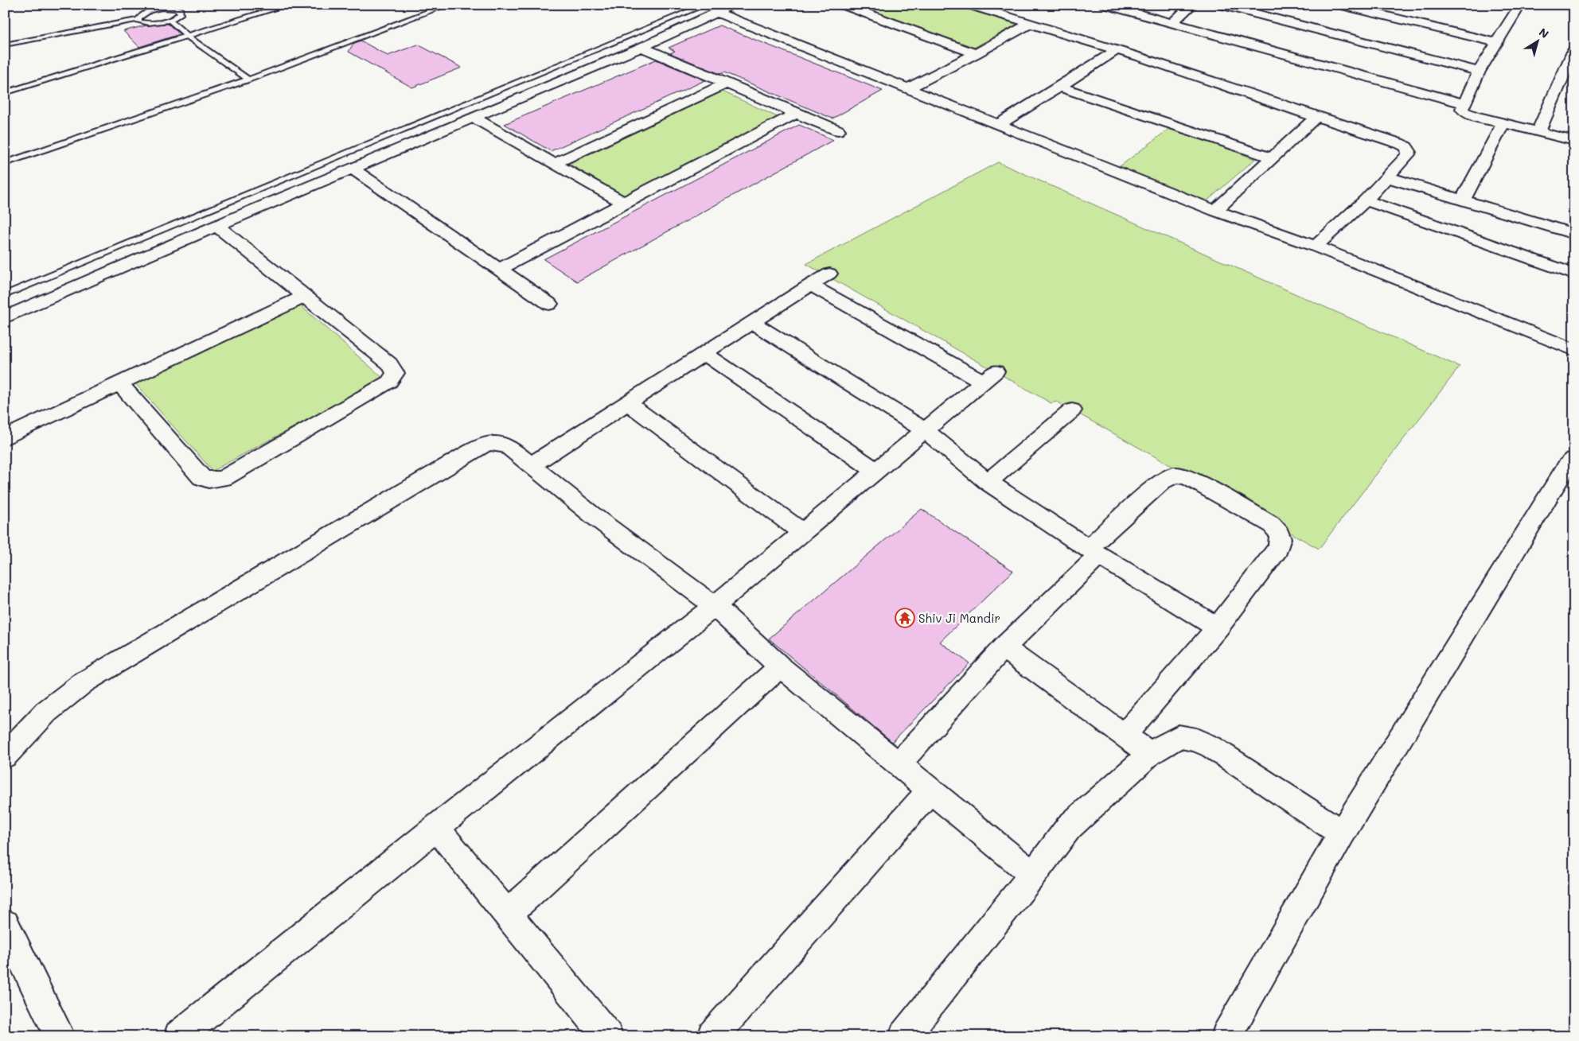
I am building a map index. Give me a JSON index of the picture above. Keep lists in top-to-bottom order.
{
  "places": {
    "temple": ["Shiv Ji Mandir"]
  },
  "north": "top right"
}
